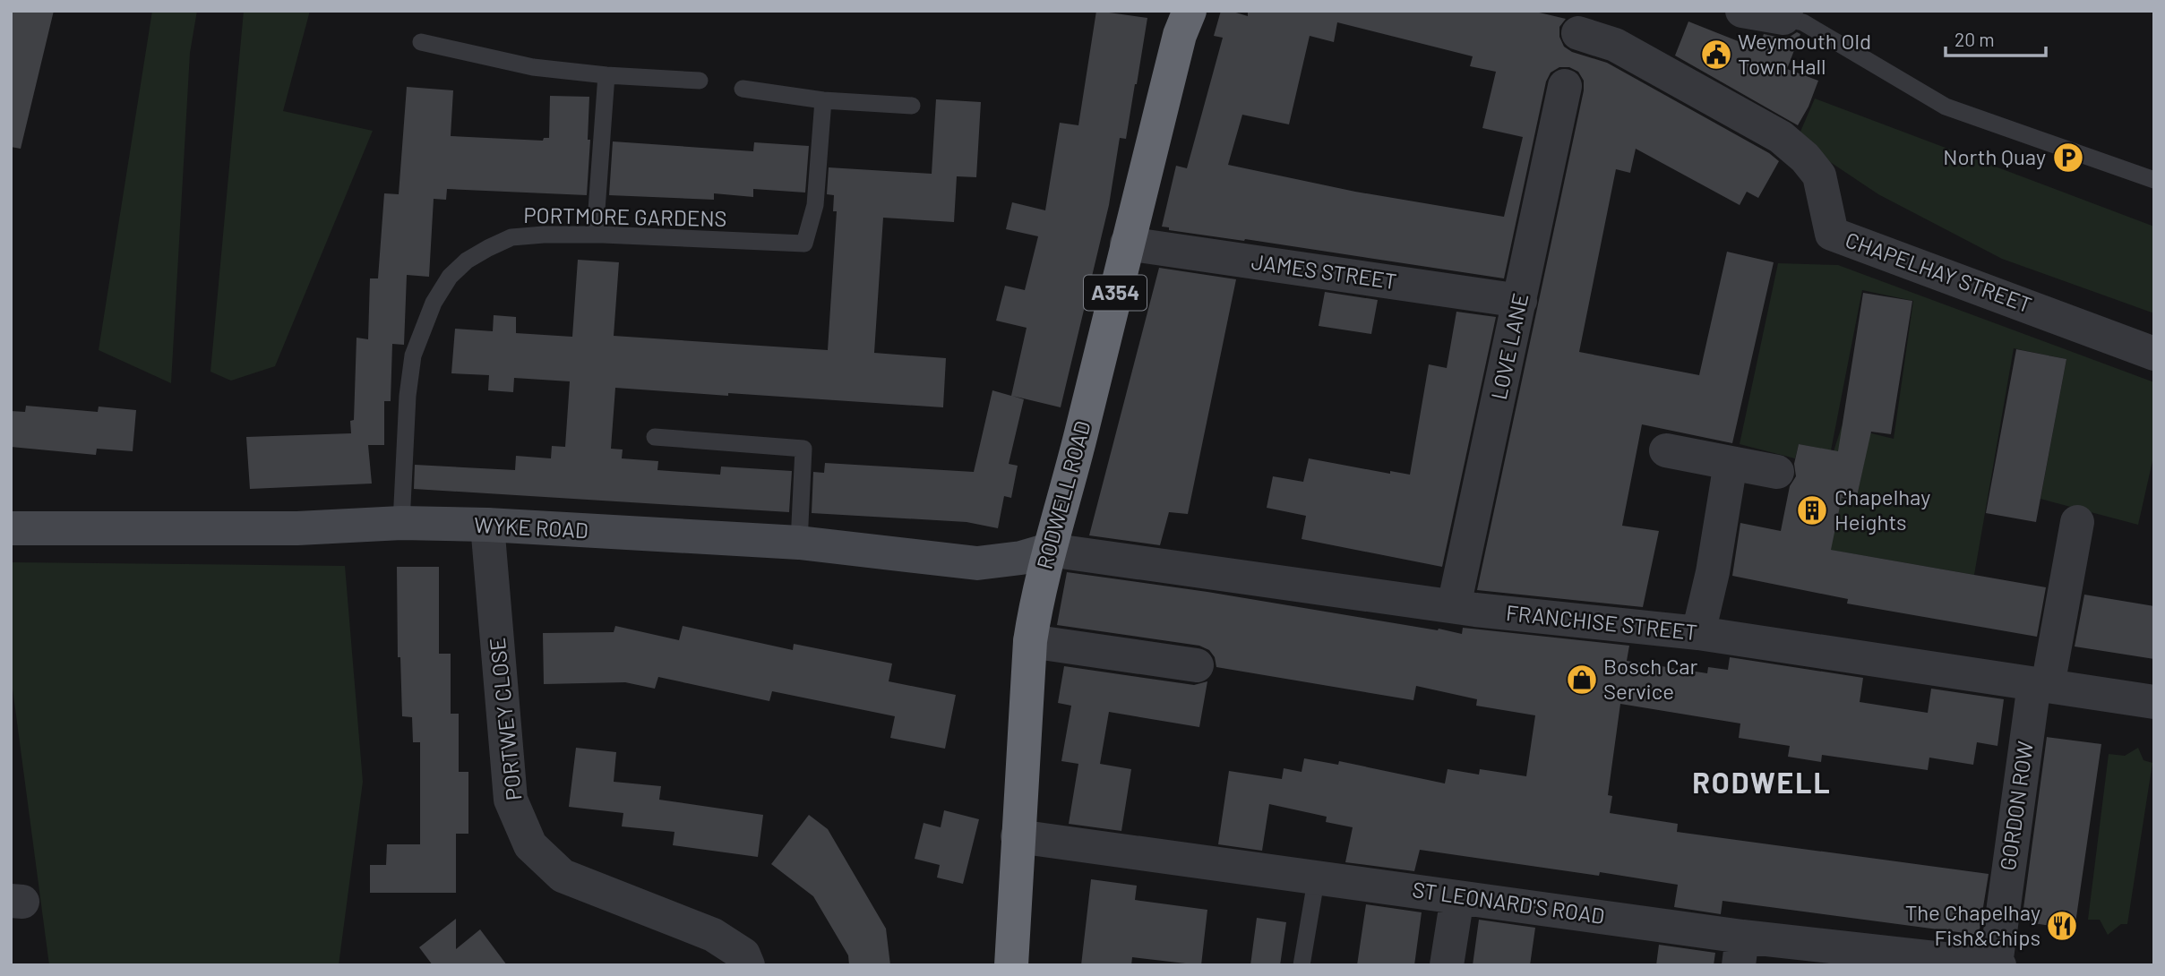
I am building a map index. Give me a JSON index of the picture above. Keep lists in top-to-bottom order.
{
  "streets": {
    "highway": ["A354", "RODWELL ROAD"],
    "main road": ["WYKE ROAD"],
    "street": [
      "JAMES STREET",
      "CHAPELHAY STREET",
      "LOVE LANE",
      "FRANCHISE STREET",
      "PORTWEY CLOSE",
      "GORDON ROW",
      "ST LEONARD'S ROAD"
    ],
    "lane": ["PORTMORE GARDENS"]
  },
  "crossings": [
    ["PORTMORE GARDENS", "WYKE ROAD"],
    ["JAMES STREET", "LOVE LANE"],
    ["JAMES STREET", "RODWELL ROAD"],
    ["LOVE LANE", "FRANCHISE STREET"],
    ["RODWELL ROAD", "WYKE ROAD"],
    ["RODWELL ROAD", "FRANCHISE STREET"],
    ["RODWELL ROAD", "ST LEONARD'S ROAD"],
    ["WYKE ROAD", "FRANCHISE STREET"],
    ["WYKE ROAD", "PORTWEY CLOSE"],
    ["FRANCHISE STREET", "GORDON ROW"],
    ["GORDON ROW", "ST LEONARD'S ROAD"]
  ],
  "districts": ["RODWELL"],
  "places": {
    "public building": ["Weymouth Old Town Hall"],
    "parking": ["North Quay"],
    "building": ["Chapelhay Heights"],
    "shop": ["Bosch Car Service"],
    "restaurant": ["The Chapelhay Fish&Chips"]
  },
  "scale_bar": "20 m"
}
